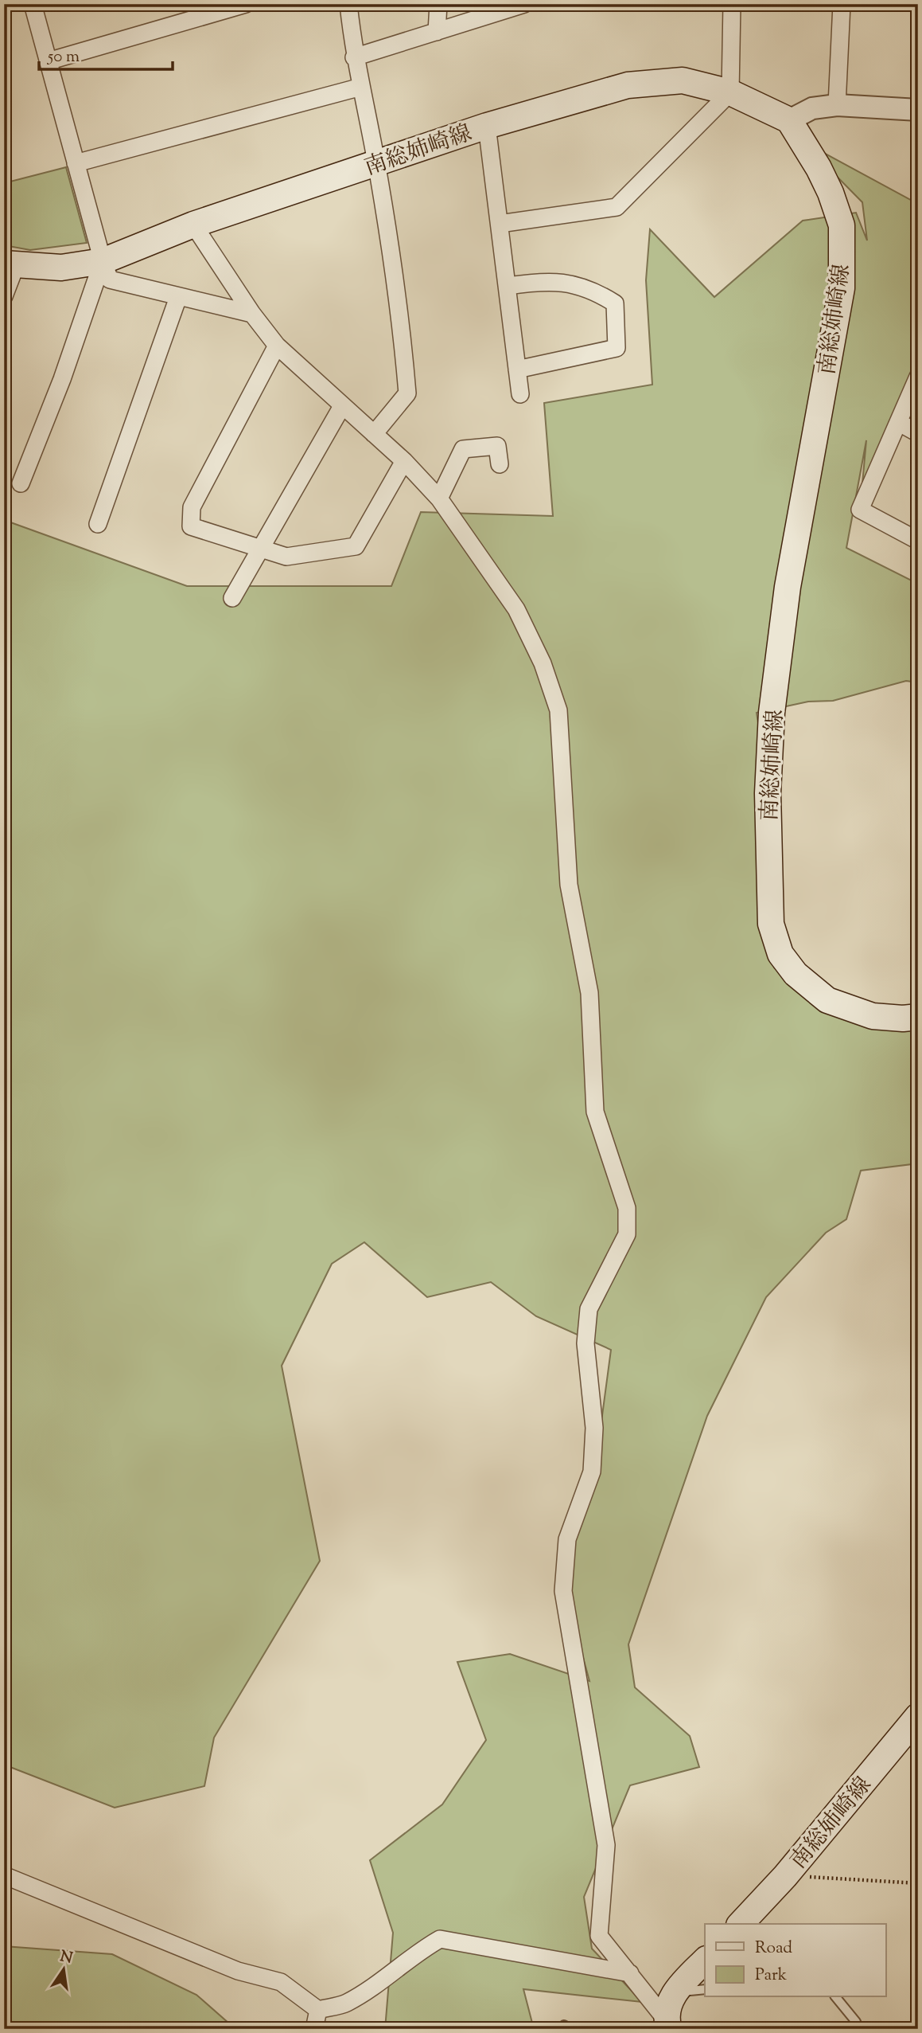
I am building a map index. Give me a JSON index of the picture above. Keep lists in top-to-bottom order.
{
  "streets": {
    "main road": ["南総姉崎線"]
  },
  "legend": ["Road", "Park"],
  "scale_bar": "50 m",
  "north": "top"
}
